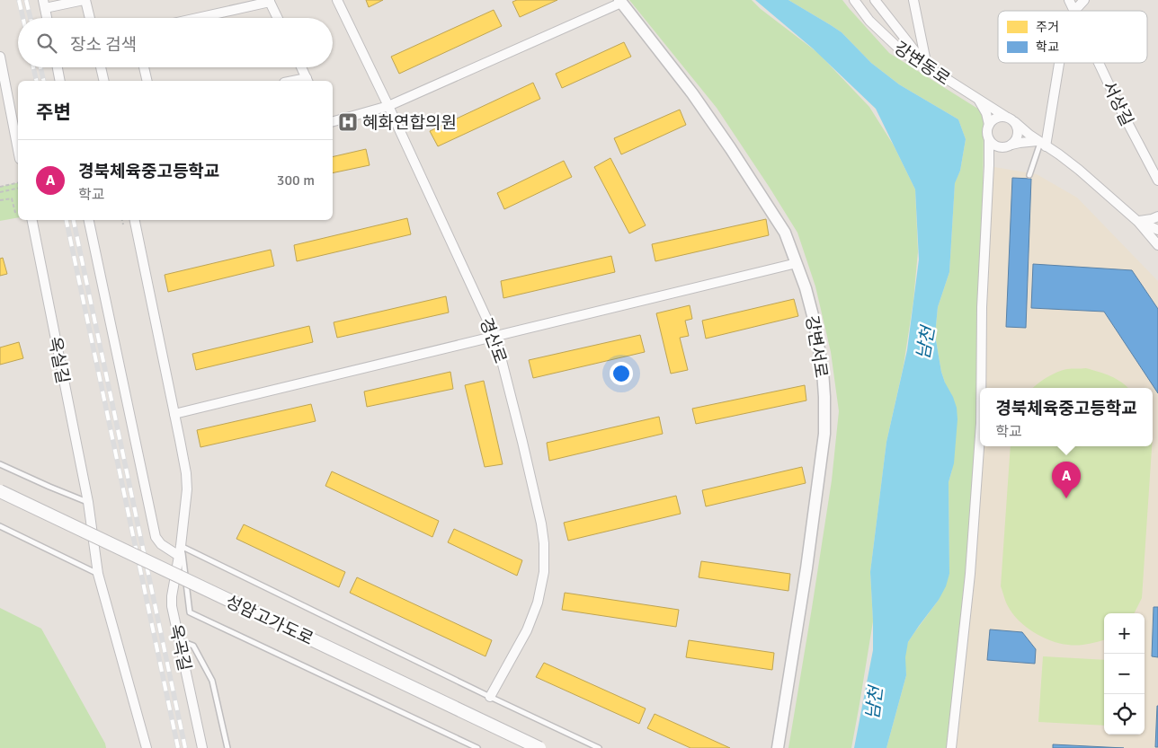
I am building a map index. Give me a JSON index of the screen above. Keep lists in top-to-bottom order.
{
  "streets": {
    "main road": ["성암고가도로"],
    "street": [
      "강변동로",
      "서상길",
      "경산로",
      "강변서로",
      "옥실길",
      "옥곡길"
    ]
  },
  "water": ["남천"],
  "places": {
    "hospital": ["혜화연합의원"]
  },
  "legend": ["주거", "학교"],
  "page": {
    "search": "장소 검색",
    "heading": "주변",
    "list": [
      {
        "mark": "A",
        "name": "경북체육중고등학교",
        "note": "학교",
        "value": "300 m"
      }
    ],
    "popup": ["경북체육중고등학교", "학교"],
    "pins": "A",
    "map_buttons": ["+", "−"]
  }
}
